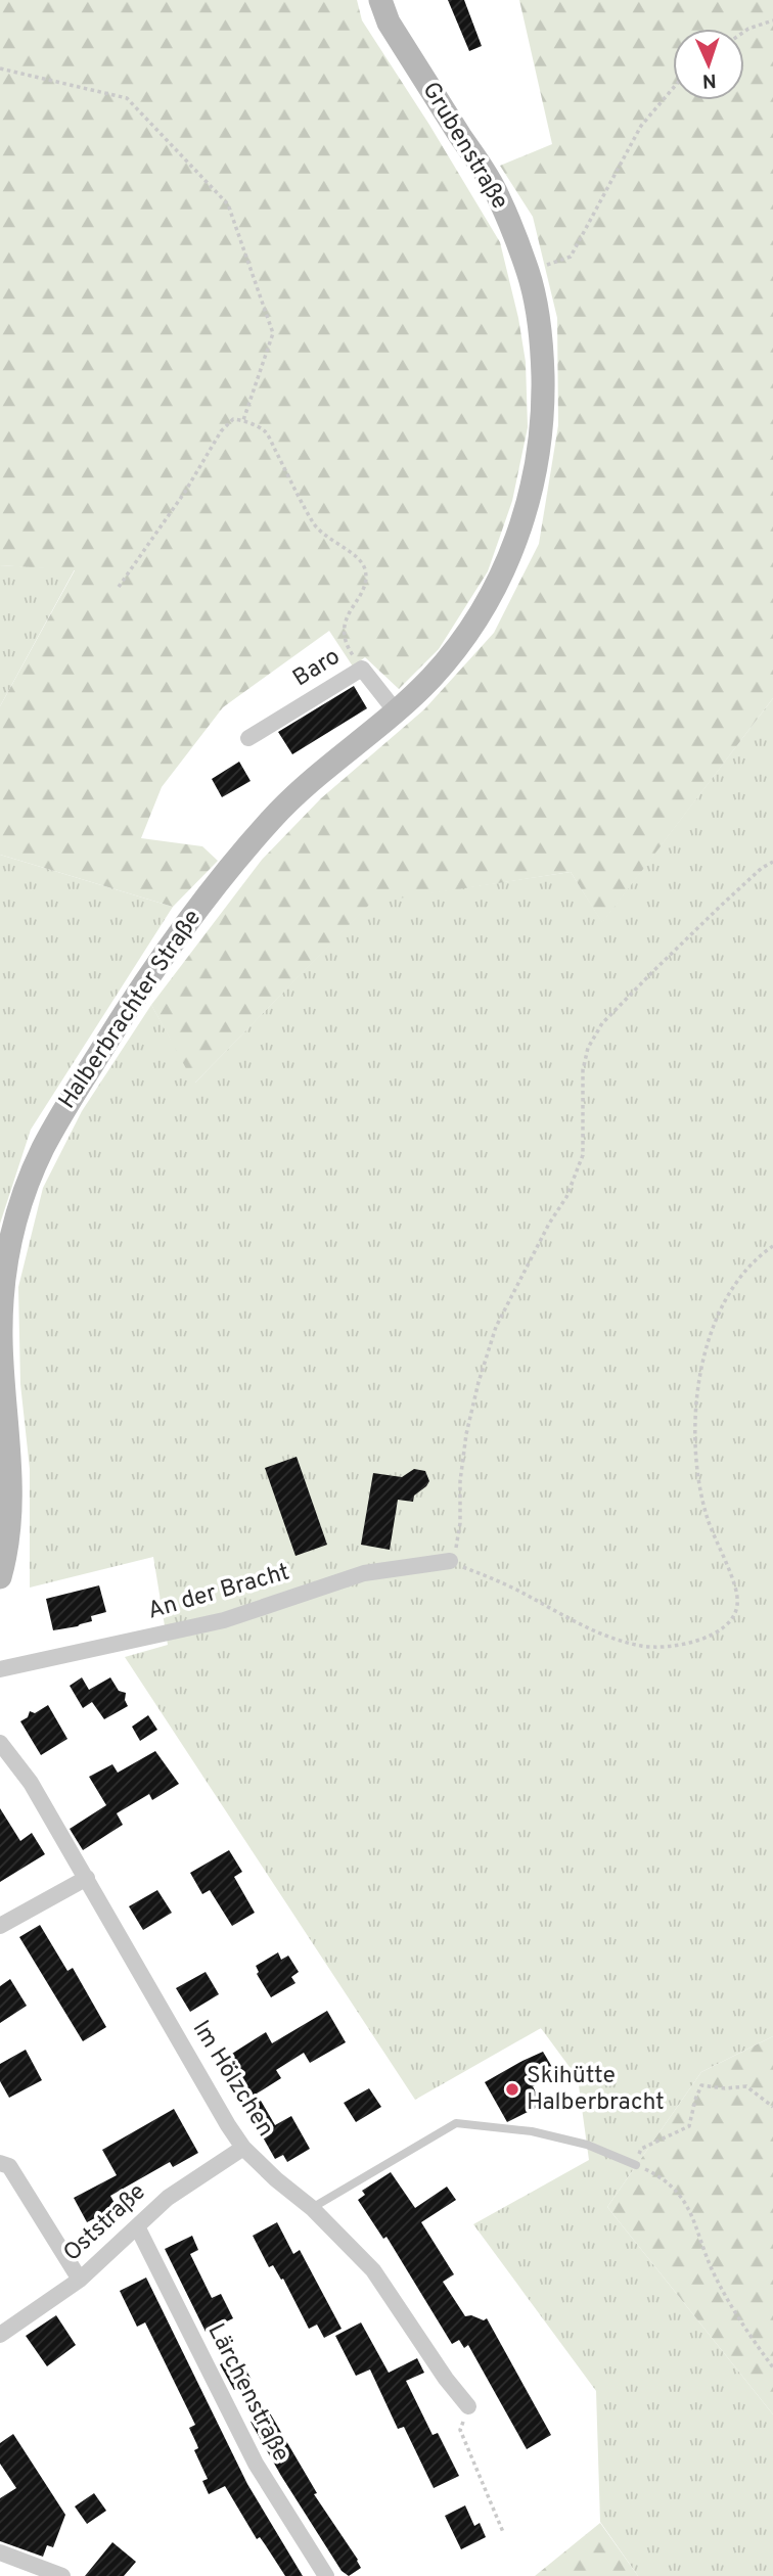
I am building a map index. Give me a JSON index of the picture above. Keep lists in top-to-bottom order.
{
  "streets": {
    "main road": ["Grubenstraße", "Halberbrachter Straße"],
    "street": [
      "Baro",
      "An der Bracht",
      "Im Hölzchen",
      "Oststraße",
      "Lärchenstraße"
    ]
  },
  "crossings": [
    ["Grubenstraße", "Halberbrachter Straße"],
    ["Baro", "Halberbrachter Straße"],
    ["Im Hölzchen", "Oststraße"],
    ["Oststraße", "Lärchenstraße"]
  ],
  "places": ["Skihütte Halberbracht"],
  "north": "bottom"
}
